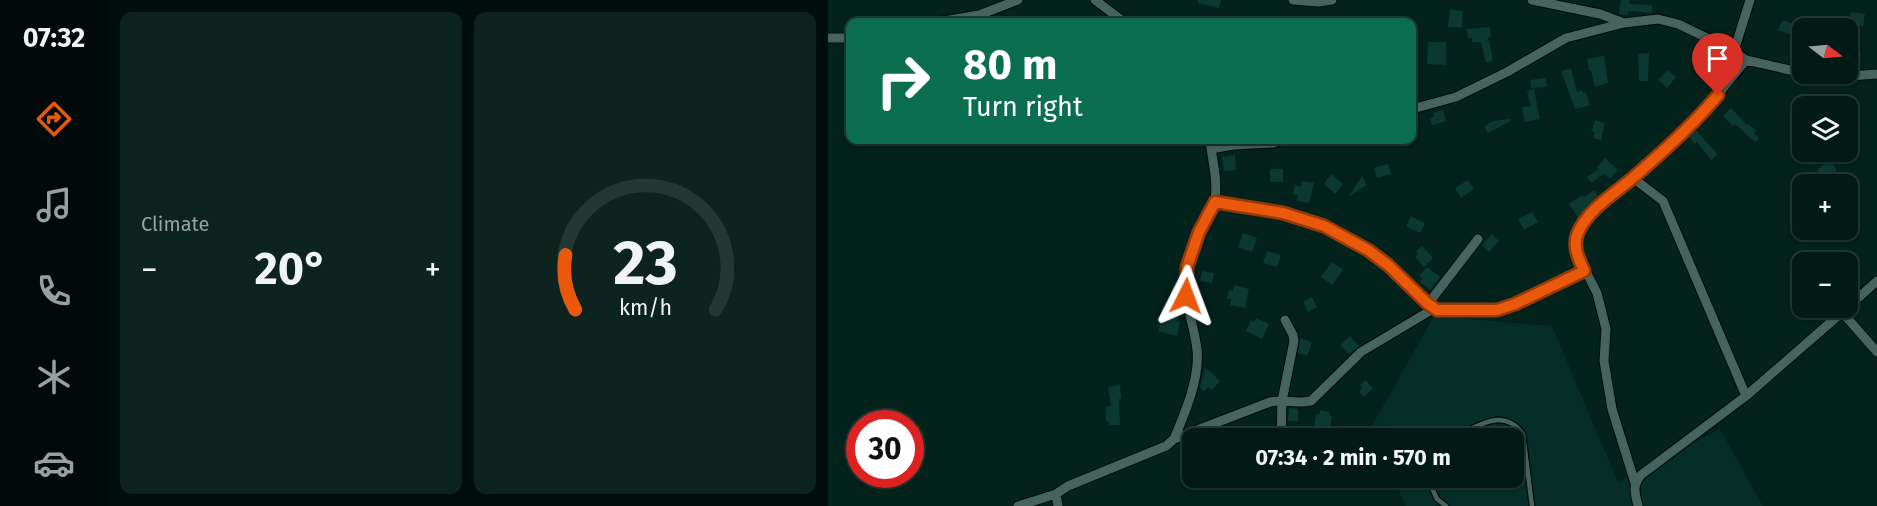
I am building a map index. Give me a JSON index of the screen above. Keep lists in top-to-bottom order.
{
  "north": "right",
  "page": {
    "tabs": "07:32",
    "tile": "Climate",
    "map_buttons": ["+", "−"],
    "turn": ["80 m", "Turn right"],
    "heat": ["−", "20°", "+"],
    "limit": "30",
    "trip": "07:34 · 2 min · 570 m",
    "gauge": ["23", "km/h"]
  }
}
